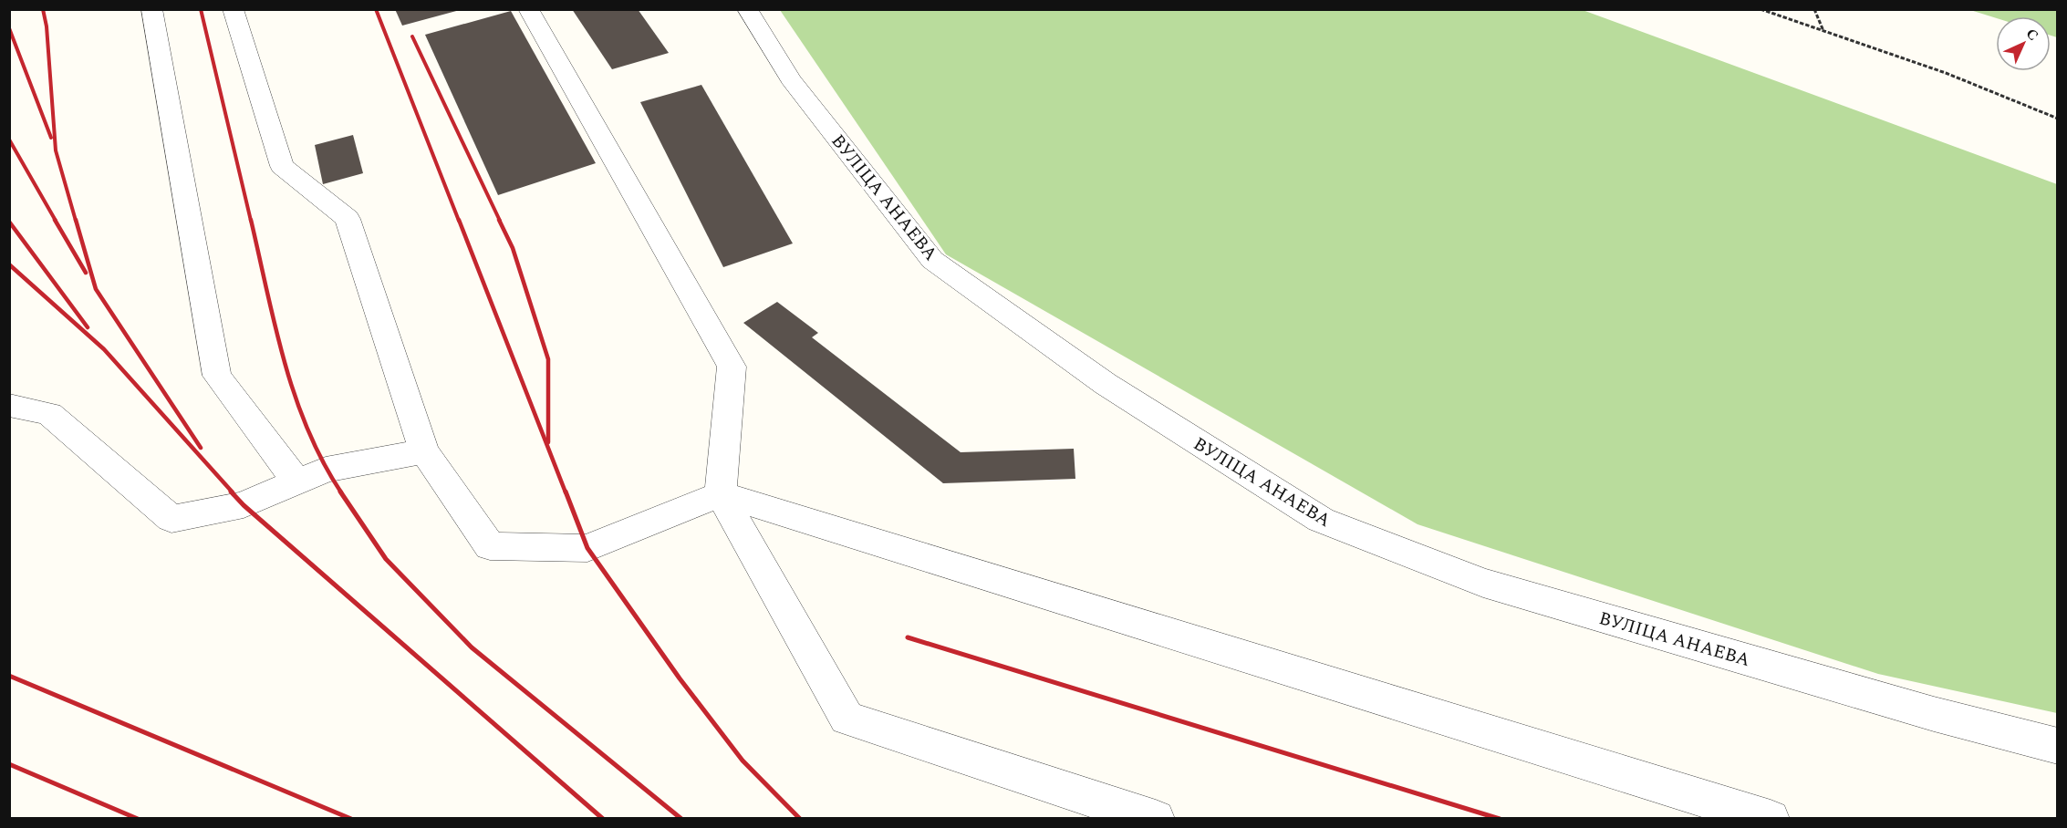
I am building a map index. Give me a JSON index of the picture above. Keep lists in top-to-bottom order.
{
  "streets": {
    "lane": ["ВУЛІЦА АНАЕВА"]
  },
  "north": "top right"
}
